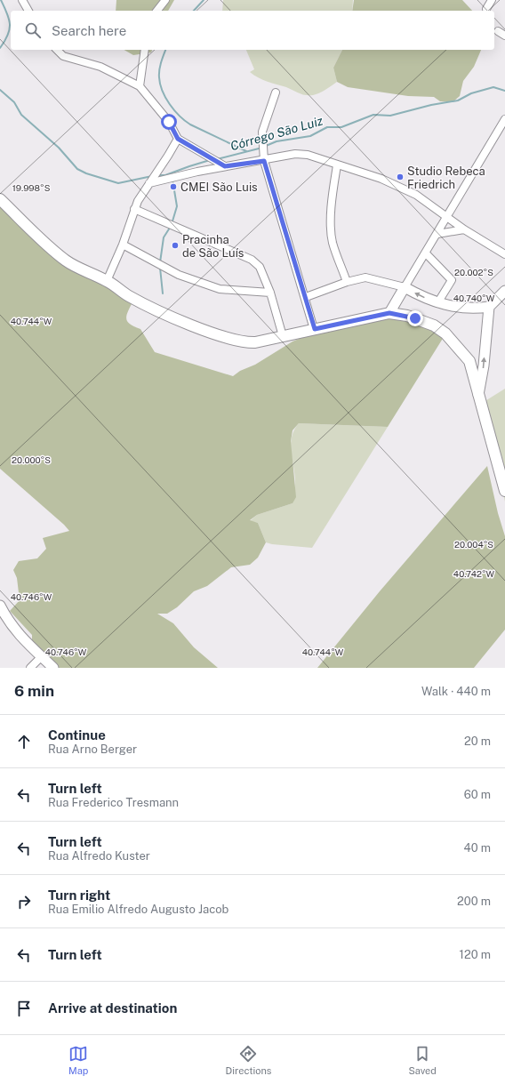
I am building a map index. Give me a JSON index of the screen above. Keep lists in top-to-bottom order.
{
  "water": ["Córrego São Luiz"],
  "places": ["Studio Rebeca Friedrich", "CMEI São Luis", "Pracinha de São Luís"],
  "page": {
    "search": "Search here",
    "heading": ["6 min", "Walk · 440 m"],
    "list": [
      ["Continue", "Rua Arno Berger", "20 m"],
      ["Turn left", "Rua Frederico Tresmann", "60 m"],
      ["Turn left", "Rua Alfredo Kuster", "40 m"],
      ["Turn right", "Rua Emilio Alfredo Augusto Jacob", "200 m"],
      ["Turn left", "120 m"],
      "Arrive at destination"
    ],
    "nav": ["Map", "Directions", "Saved"]
  },
  "coordinates": [
    "19.998°S",
    "20.002°S",
    "40.740°W",
    "40.744°W",
    "20.000°S",
    "20.004°S",
    "40.742°W",
    "40.746°W"
  ]
}
